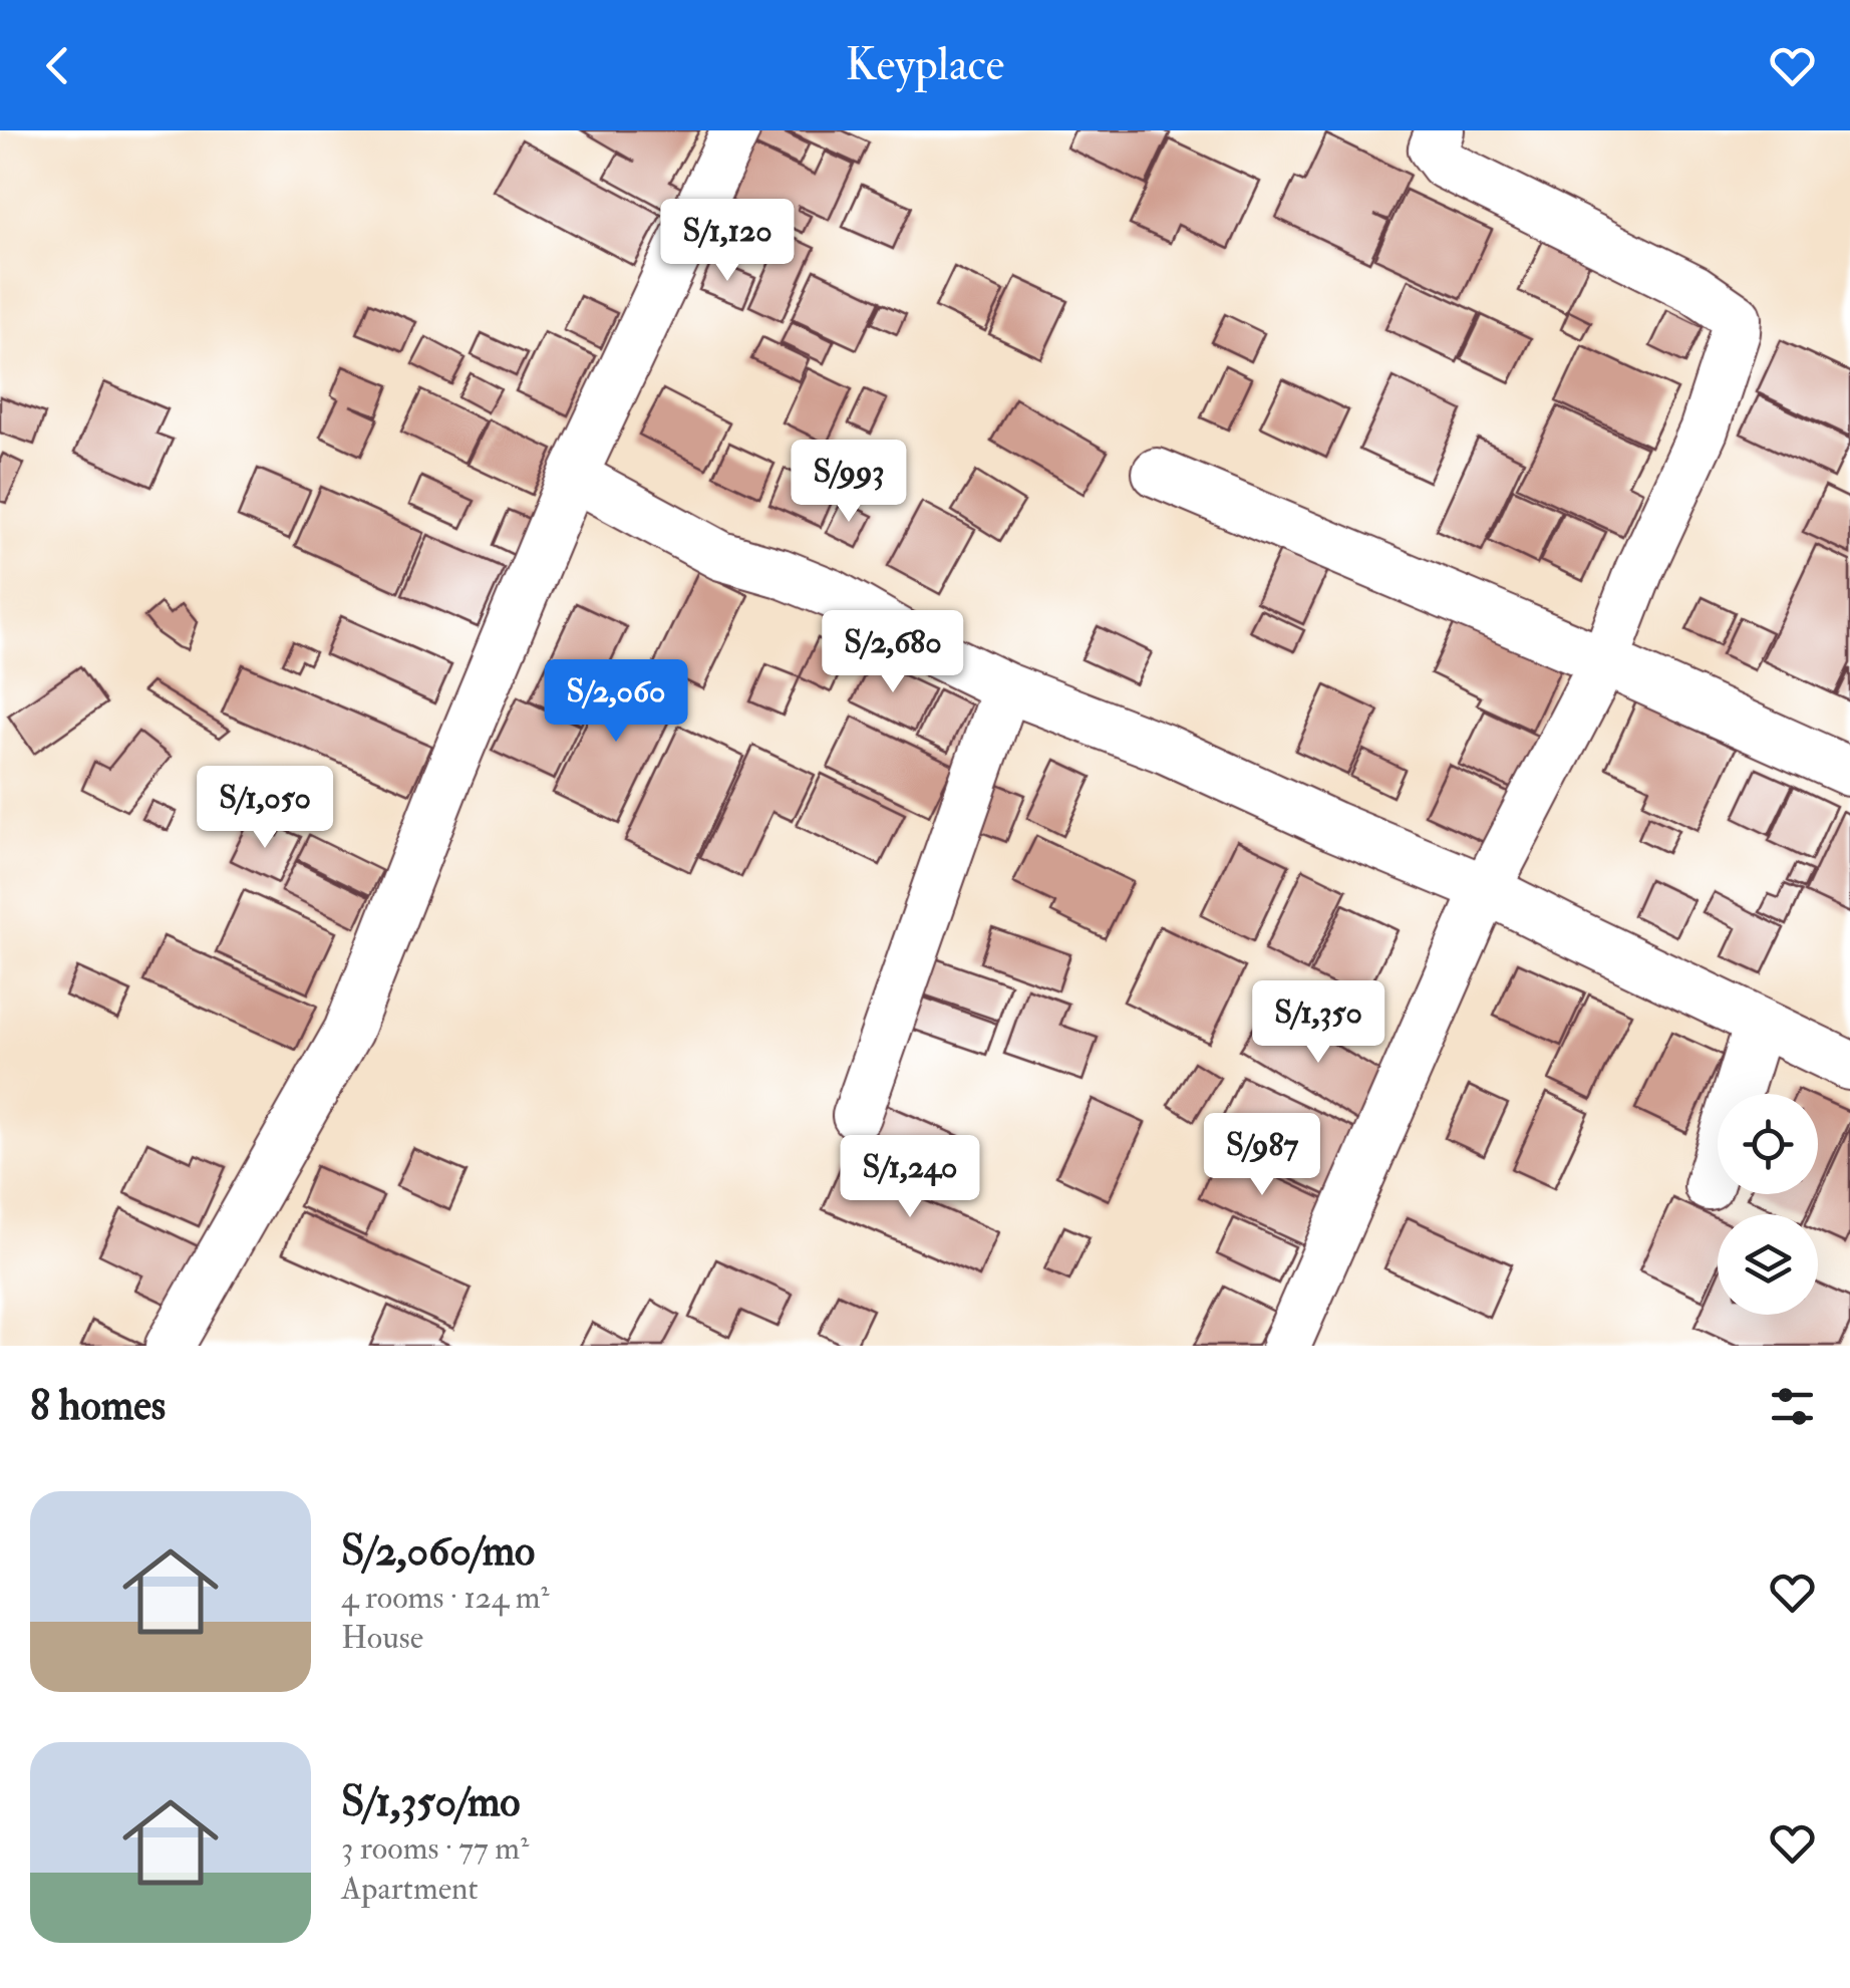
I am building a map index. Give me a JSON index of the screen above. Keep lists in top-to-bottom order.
{
  "page": {
    "header": "Keyplace",
    "price": [
      "S/1,120",
      "S/993",
      "S/2,680",
      "S/2,060",
      "S/1,050",
      "S/1,350",
      "S/987",
      "S/1,240"
    ],
    "heading": "8 homes",
    "list": [
      {
        "name": "S/2,060/mo",
        "note": "4 rooms · 124 m² · House"
      },
      {
        "name": "S/1,350/mo",
        "note": "3 rooms · 77 m² · Apartment"
      }
    ]
  }
}
